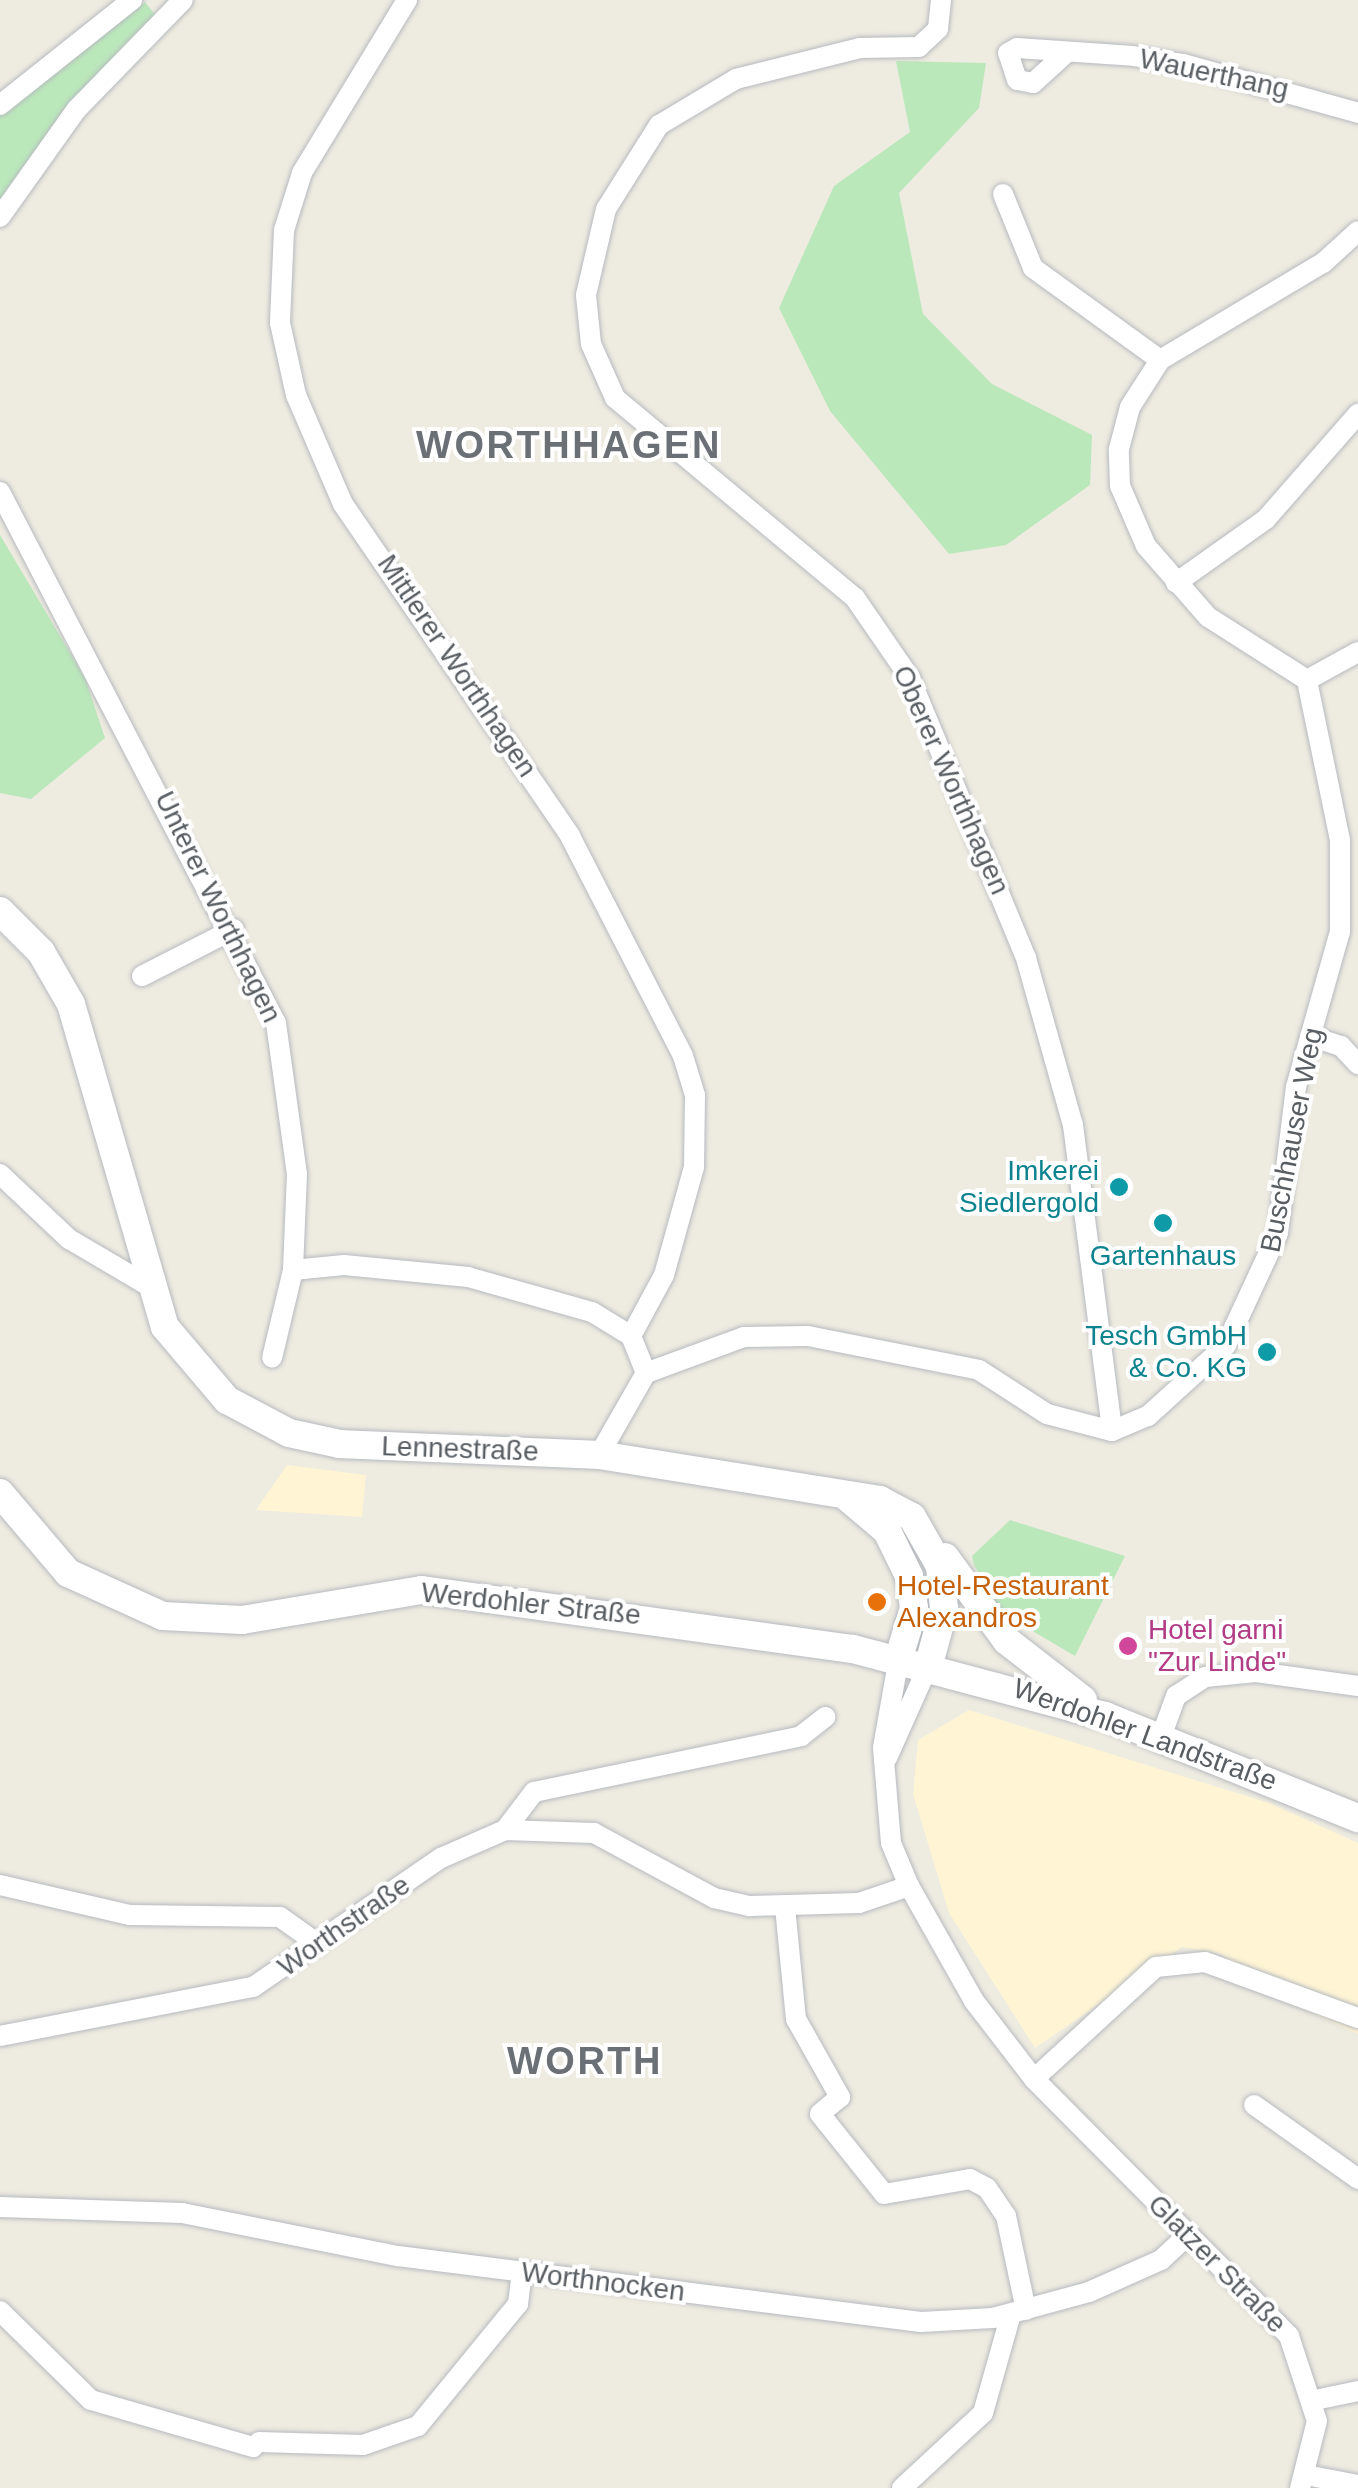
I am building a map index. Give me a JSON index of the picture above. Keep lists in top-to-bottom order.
{
  "streets": {
    "main road": ["Lennestraße", "Werdohler Straße", "Werdohler Landstraße"],
    "street": [
      "Wauerthang",
      "Mittlerer Worthhagen",
      "Oberer Worthhagen",
      "Unterer Worthhagen",
      "Buschhauser Weg",
      "Worthstraße",
      "Glatzer Straße",
      "Worthnocken"
    ]
  },
  "crossings": [
    ["Oberer Worthhagen", "Buschhauser Weg"],
    ["Lennestraße", "Werdohler Straße"],
    ["Lennestraße", "Glatzer Straße"],
    ["Werdohler Straße", "Werdohler Landstraße"],
    ["Werdohler Straße", "Glatzer Straße"],
    ["Werdohler Landstraße", "Glatzer Straße"],
    ["Worthstraße", "Glatzer Straße"],
    ["Glatzer Straße", "Worthnocken"]
  ],
  "districts": ["WORTHHAGEN", "WORTH"],
  "places": [
    "Imkerei Siedlergold",
    "Gartenhaus",
    "Tesch GmbH & Co. KG",
    "Hotel-Restaurant Alexandros",
    "Hotel garni \"Zur Linde\""
  ]
}
